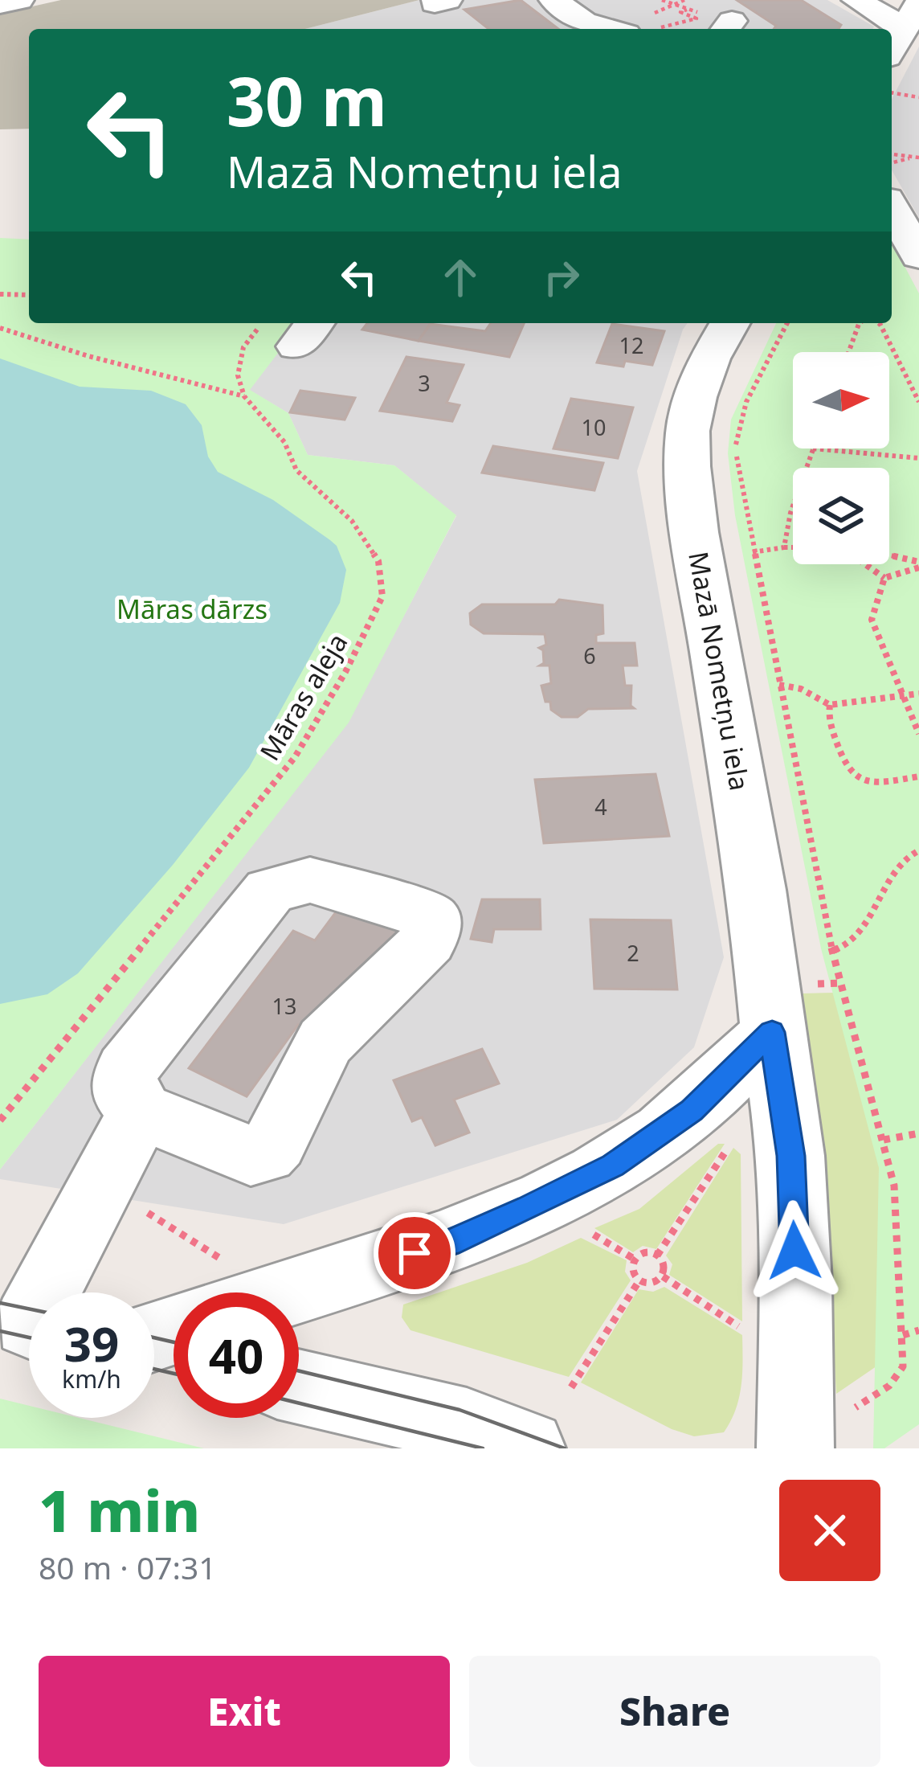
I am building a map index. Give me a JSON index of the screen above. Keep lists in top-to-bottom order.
{
  "streets": {
    "street": ["Mazā Nometņu iela"],
    "path": ["Māras aleja"]
  },
  "parks": ["Māras dārzs"],
  "house_numbers": [
    "12",
    "3",
    "10",
    "6",
    "4",
    "2",
    "13"
  ],
  "north": "right",
  "page": {
    "turn": ["30 m", "Mazā Nometņu iela"],
    "speed": "39 km/h",
    "limit": "40",
    "heading": ["1 min", "80 m · 07:31"],
    "buttons": ["Exit", "Share"]
  }
}
